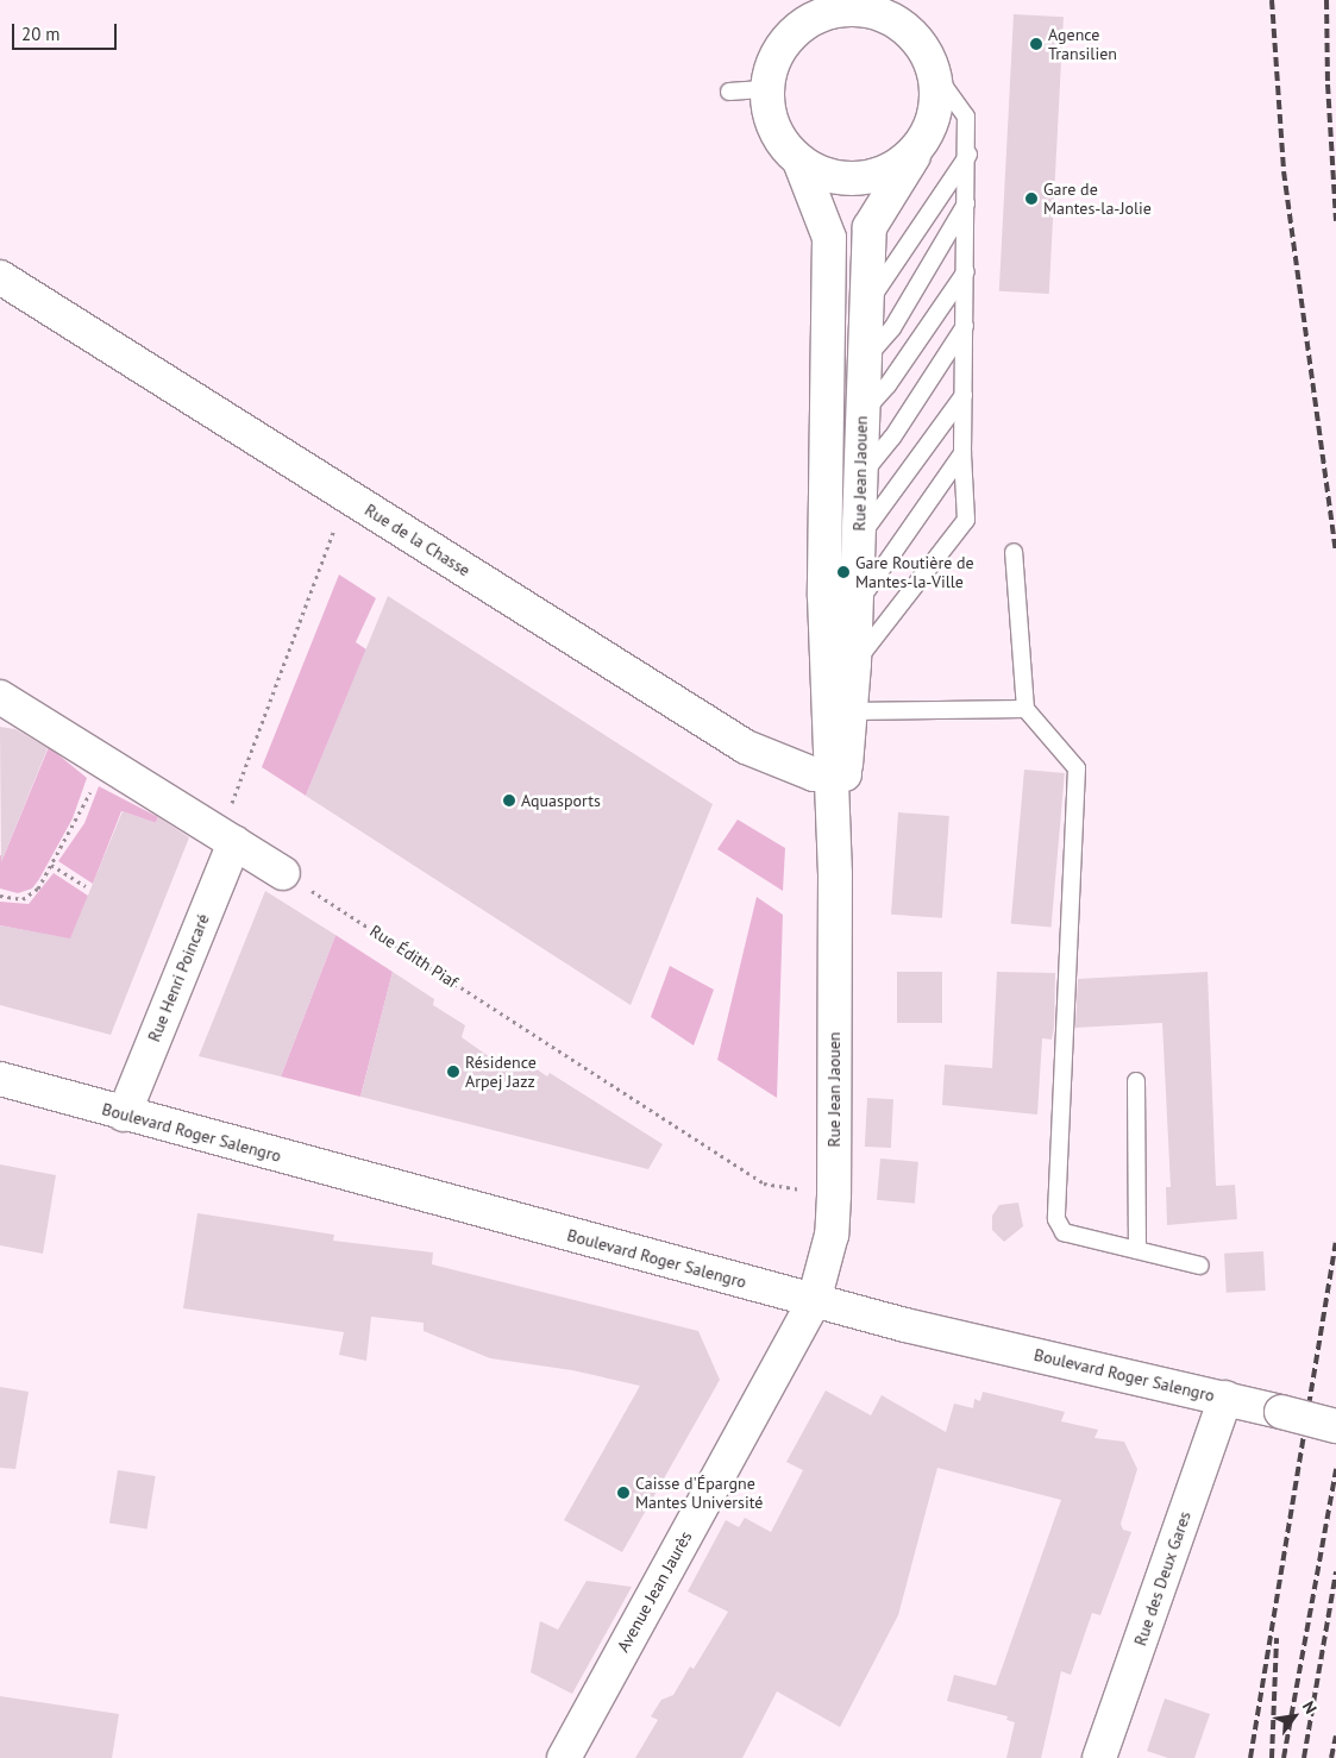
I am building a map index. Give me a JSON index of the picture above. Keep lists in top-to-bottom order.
{
  "streets": {
    "street": [
      "Rue Jean Jaouen",
      "Rue de la Chasse",
      "Rue Henri Poincaré",
      "Boulevard Roger Salengro",
      "Rue des Deux Gares",
      "Avenue Jean Jaurès"
    ],
    "path": ["Rue Édith Piaf"]
  },
  "crossings": [
    ["Rue Jean Jaouen", "Rue de la Chasse"],
    ["Rue Jean Jaouen", "Rue Édith Piaf"],
    ["Rue Jean Jaouen", "Boulevard Roger Salengro"],
    ["Rue Jean Jaouen", "Avenue Jean Jaurès"],
    ["Rue Henri Poincaré", "Boulevard Roger Salengro"],
    ["Boulevard Roger Salengro", "Rue des Deux Gares"],
    ["Boulevard Roger Salengro", "Avenue Jean Jaurès"]
  ],
  "places": [
    "Agence Transilien",
    "Gare de Mantes-la-Jolie",
    "Gare Routière de Mantes-la-Ville",
    "Aquasports",
    "Résidence Arpej Jazz",
    "Caisse d'Épargne Mantes Université"
  ],
  "scale_bar": "20 m",
  "north": "top right"
}
